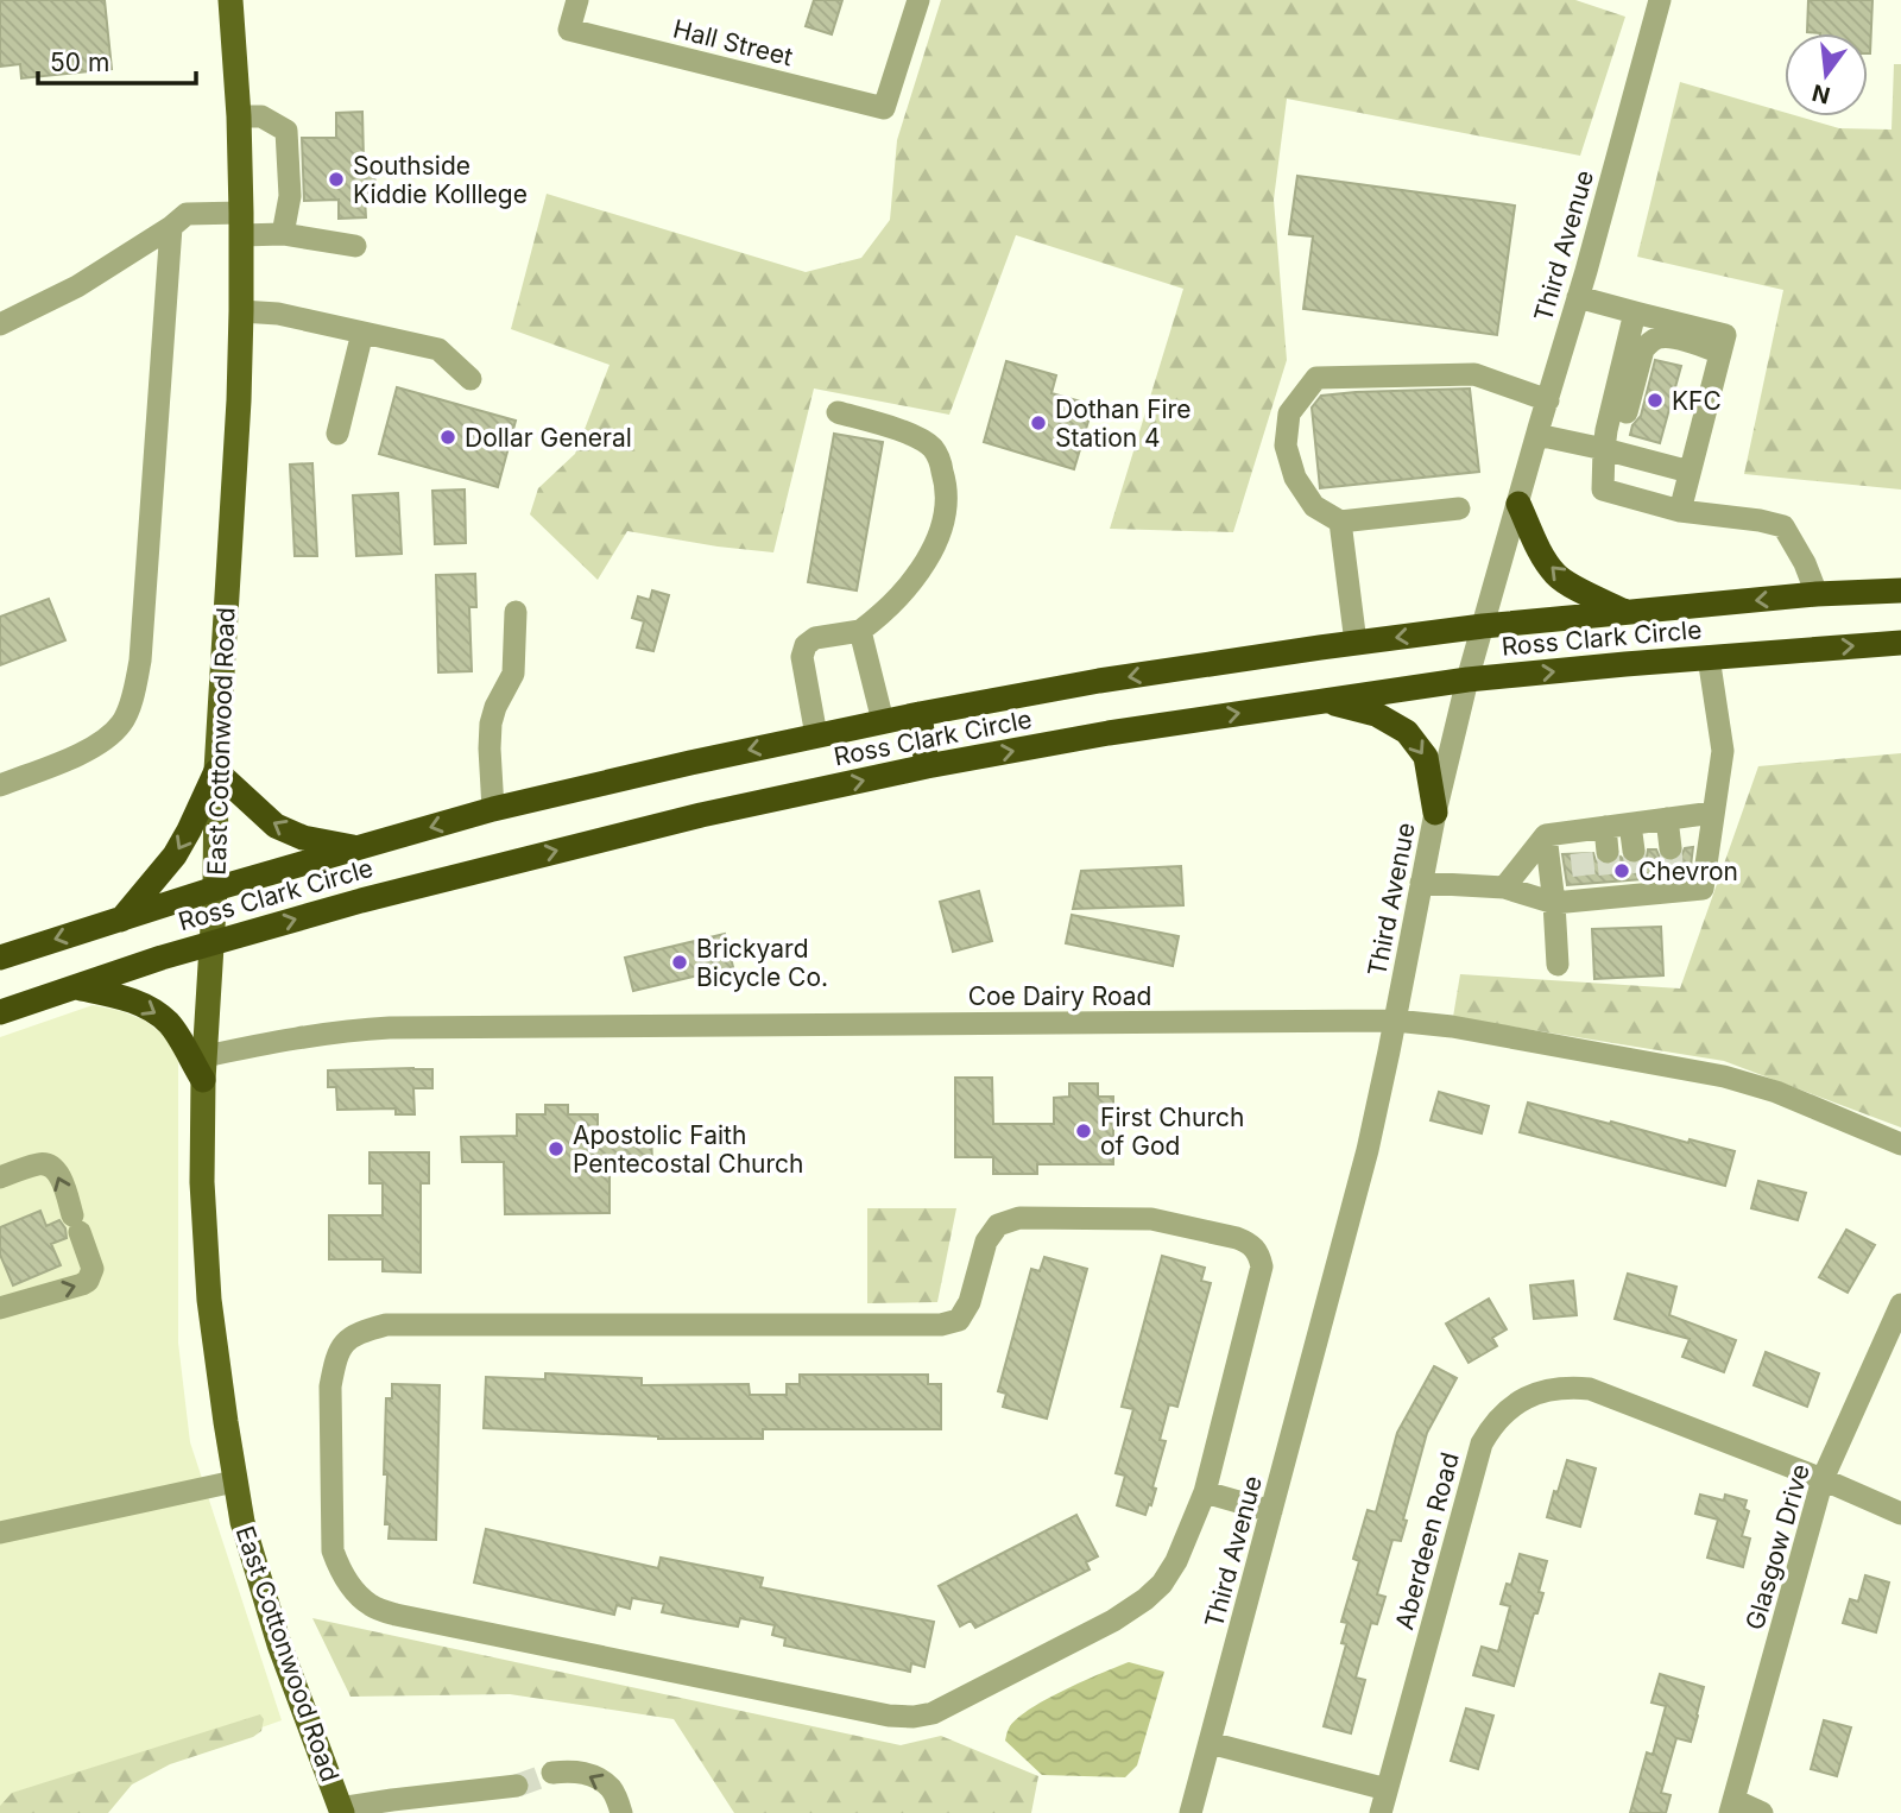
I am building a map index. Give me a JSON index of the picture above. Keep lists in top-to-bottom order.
{
  "streets": {
    "highway": ["Ross Clark Circle"],
    "main road": ["East Cottonwood Road"],
    "street": [
      "Hall Street",
      "Third Avenue",
      "Coe Dairy Road",
      "Aberdeen Road",
      "Glasgow Drive"
    ]
  },
  "crossings": [
    ["Third Avenue", "Ross Clark Circle"],
    ["Third Avenue", "Coe Dairy Road"],
    ["Ross Clark Circle", "East Cottonwood Road"],
    ["East Cottonwood Road", "Coe Dairy Road"],
    ["Aberdeen Road", "Glasgow Drive"]
  ],
  "places": [
    "Southside Kiddie Kolllege",
    "KFC",
    "Dothan Fire Station 4",
    "Dollar General",
    "Chevron",
    "Brickyard Bicycle Co.",
    "First Church of God",
    "Apostolic Faith Pentecostal Church"
  ],
  "scale_bar": "50 m",
  "north": "bottom"
}
